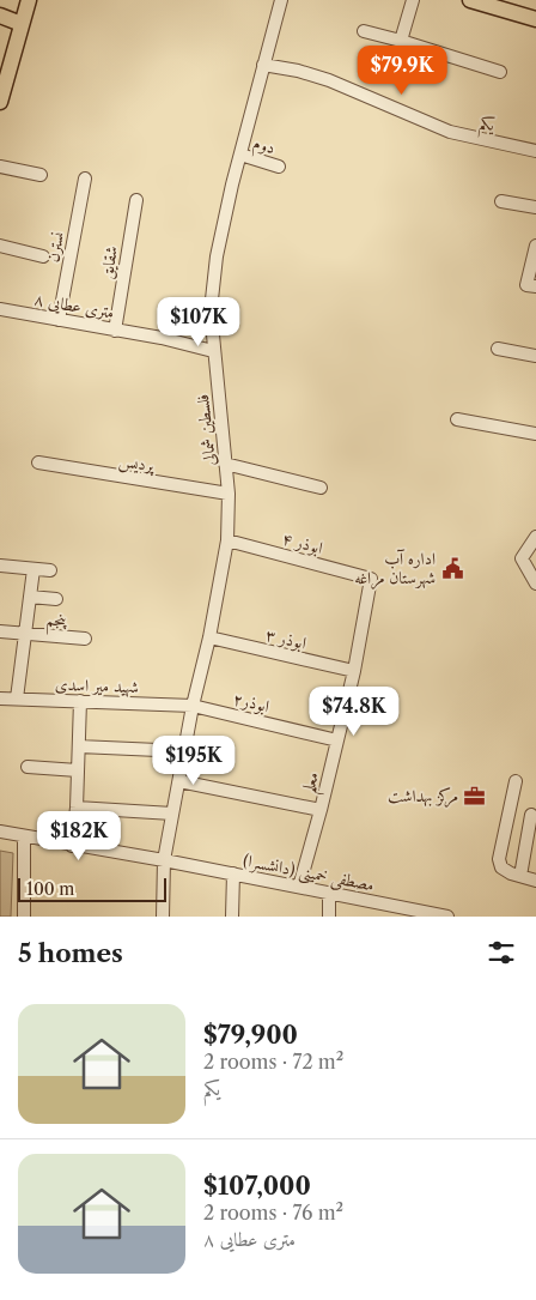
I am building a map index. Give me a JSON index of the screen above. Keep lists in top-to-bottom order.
{
  "streets": {
    "street": [
      "یکم",
      "دوم",
      "نسترن",
      "شقایق",
      "۸ متری عطایی",
      "فلسطین شمالی",
      "پردیس",
      "ابوذر ۴",
      "پنجم",
      "ابوذر ۳",
      "شهید میر اسدی",
      "ابوذر۲",
      "معلم",
      "مصطفی خمینی (دانشسرا)"
    ]
  },
  "crossings": [
    ["یکم", "فلسطین شمالی"],
    ["دوم", "فلسطین شمالی"],
    ["نسترن", "۸ متری عطایی"],
    ["شقایق", "۸ متری عطایی"],
    ["۸ متری عطایی", "فلسطین شمالی"],
    ["فلسطین شمالی", "پردیس"],
    ["فلسطین شمالی", "ابوذر ۴"],
    ["فلسطین شمالی", "ابوذر ۳"],
    ["فلسطین شمالی", "شهید میر اسدی"],
    ["فلسطین شمالی", "ابوذر۲"],
    ["فلسطین شمالی", "مصطفی خمینی (دانشسرا)"],
    ["ابوذر ۴", "معلم"],
    ["ابوذر ۳", "معلم"],
    ["شهید میر اسدی", "ابوذر۲"],
    ["ابوذر۲", "معلم"],
    ["معلم", "مصطفی خمینی (دانشسرا)"]
  ],
  "places": {
    "public building": ["اداره آب شهرستان مراغه"],
    "office": ["مرکز بهداشت"]
  },
  "scale_bar": "100 m",
  "page": {
    "price": [
      "$79.9K",
      "$107K",
      "$74.8K",
      "$195K",
      "$182K"
    ],
    "scale": "100 m",
    "heading": "5 homes",
    "list": [
      {
        "name": "$79,900",
        "note": "2 rooms · 72 m² · یکم"
      },
      {
        "name": "$107,000",
        "note": "2 rooms · 76 m² · ۸ متری عطایی"
      }
    ]
  }
}
